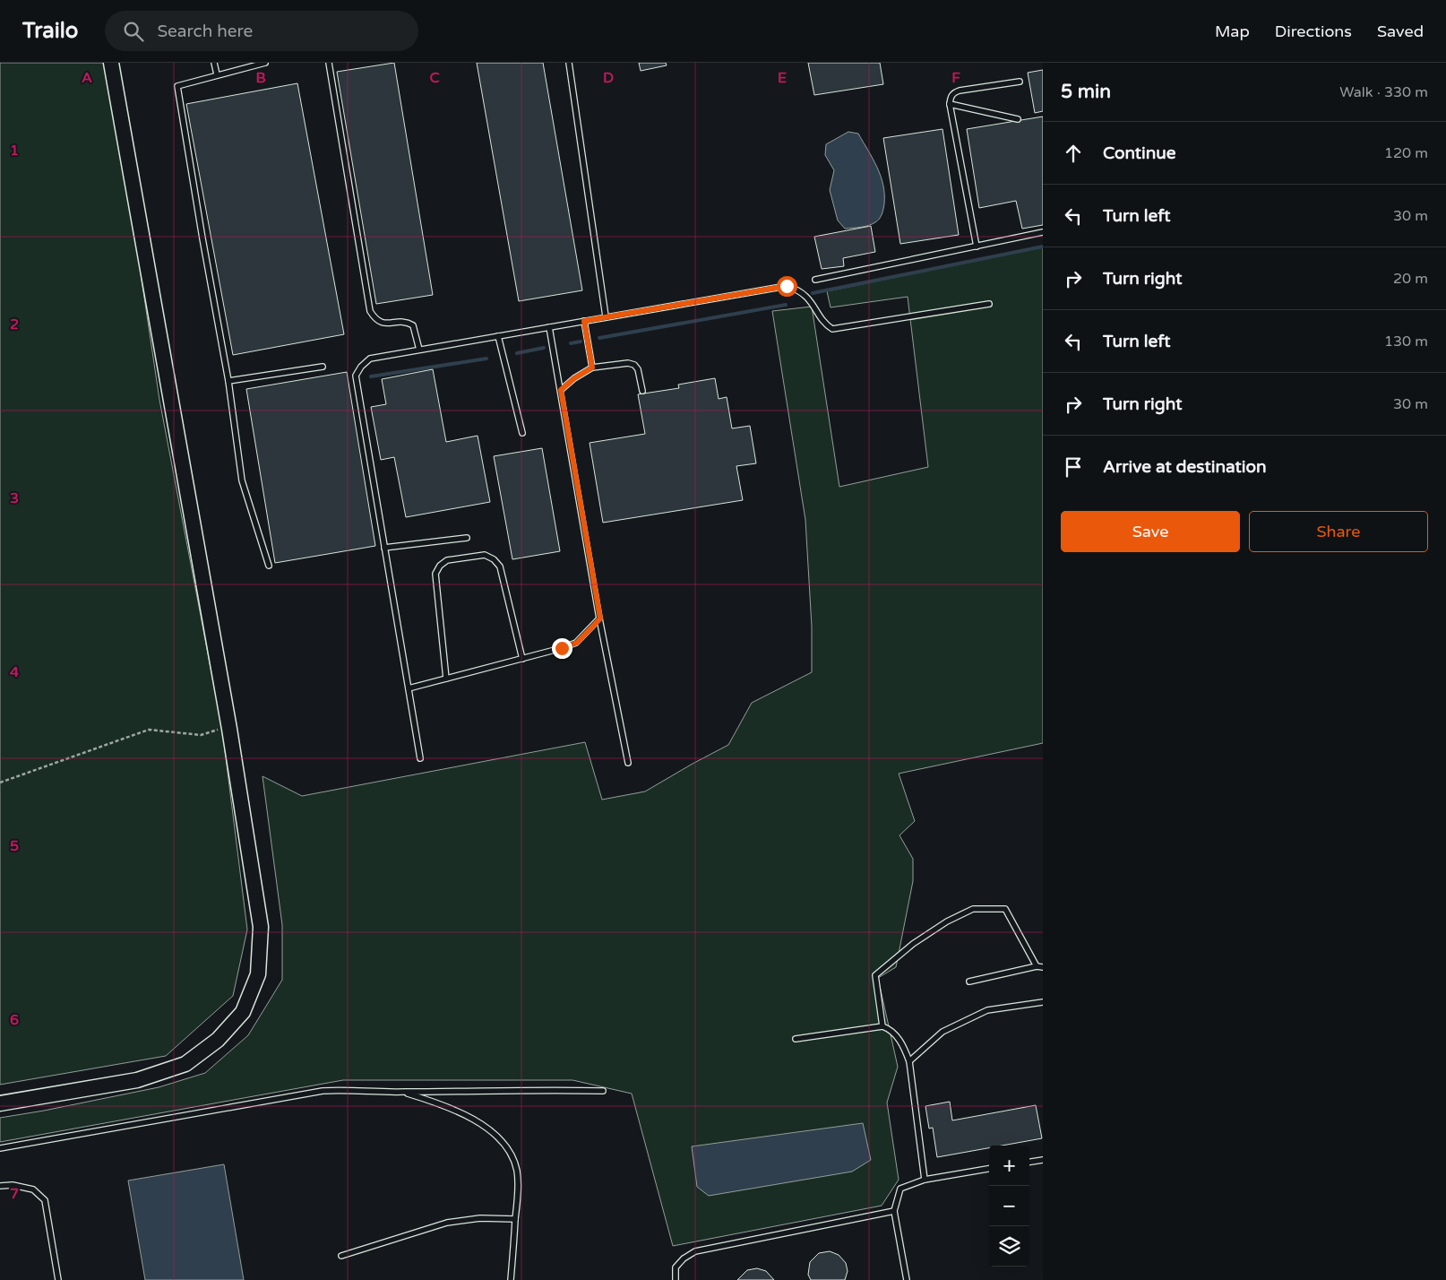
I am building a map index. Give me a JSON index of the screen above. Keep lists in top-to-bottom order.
{
  "page": {
    "header": "Trailo",
    "search": "Search here",
    "nav": ["Map", "Directions", "Saved"],
    "heading": ["5 min", "Walk · 330 m"],
    "list": [
      ["Continue", "120 m"],
      ["Turn left", "30 m"],
      ["Turn right", "20 m"],
      ["Turn left", "130 m"],
      ["Turn right", "30 m"],
      "Arrive at destination"
    ],
    "buttons": ["Save", "Share"],
    "map_buttons": ["+", "−"]
  },
  "grid": {
    "columns": [
      "A",
      "B",
      "C",
      "D",
      "E",
      "F"
    ],
    "rows": [
      "1",
      "2",
      "3",
      "4",
      "5",
      "6",
      "7"
    ]
  }
}
